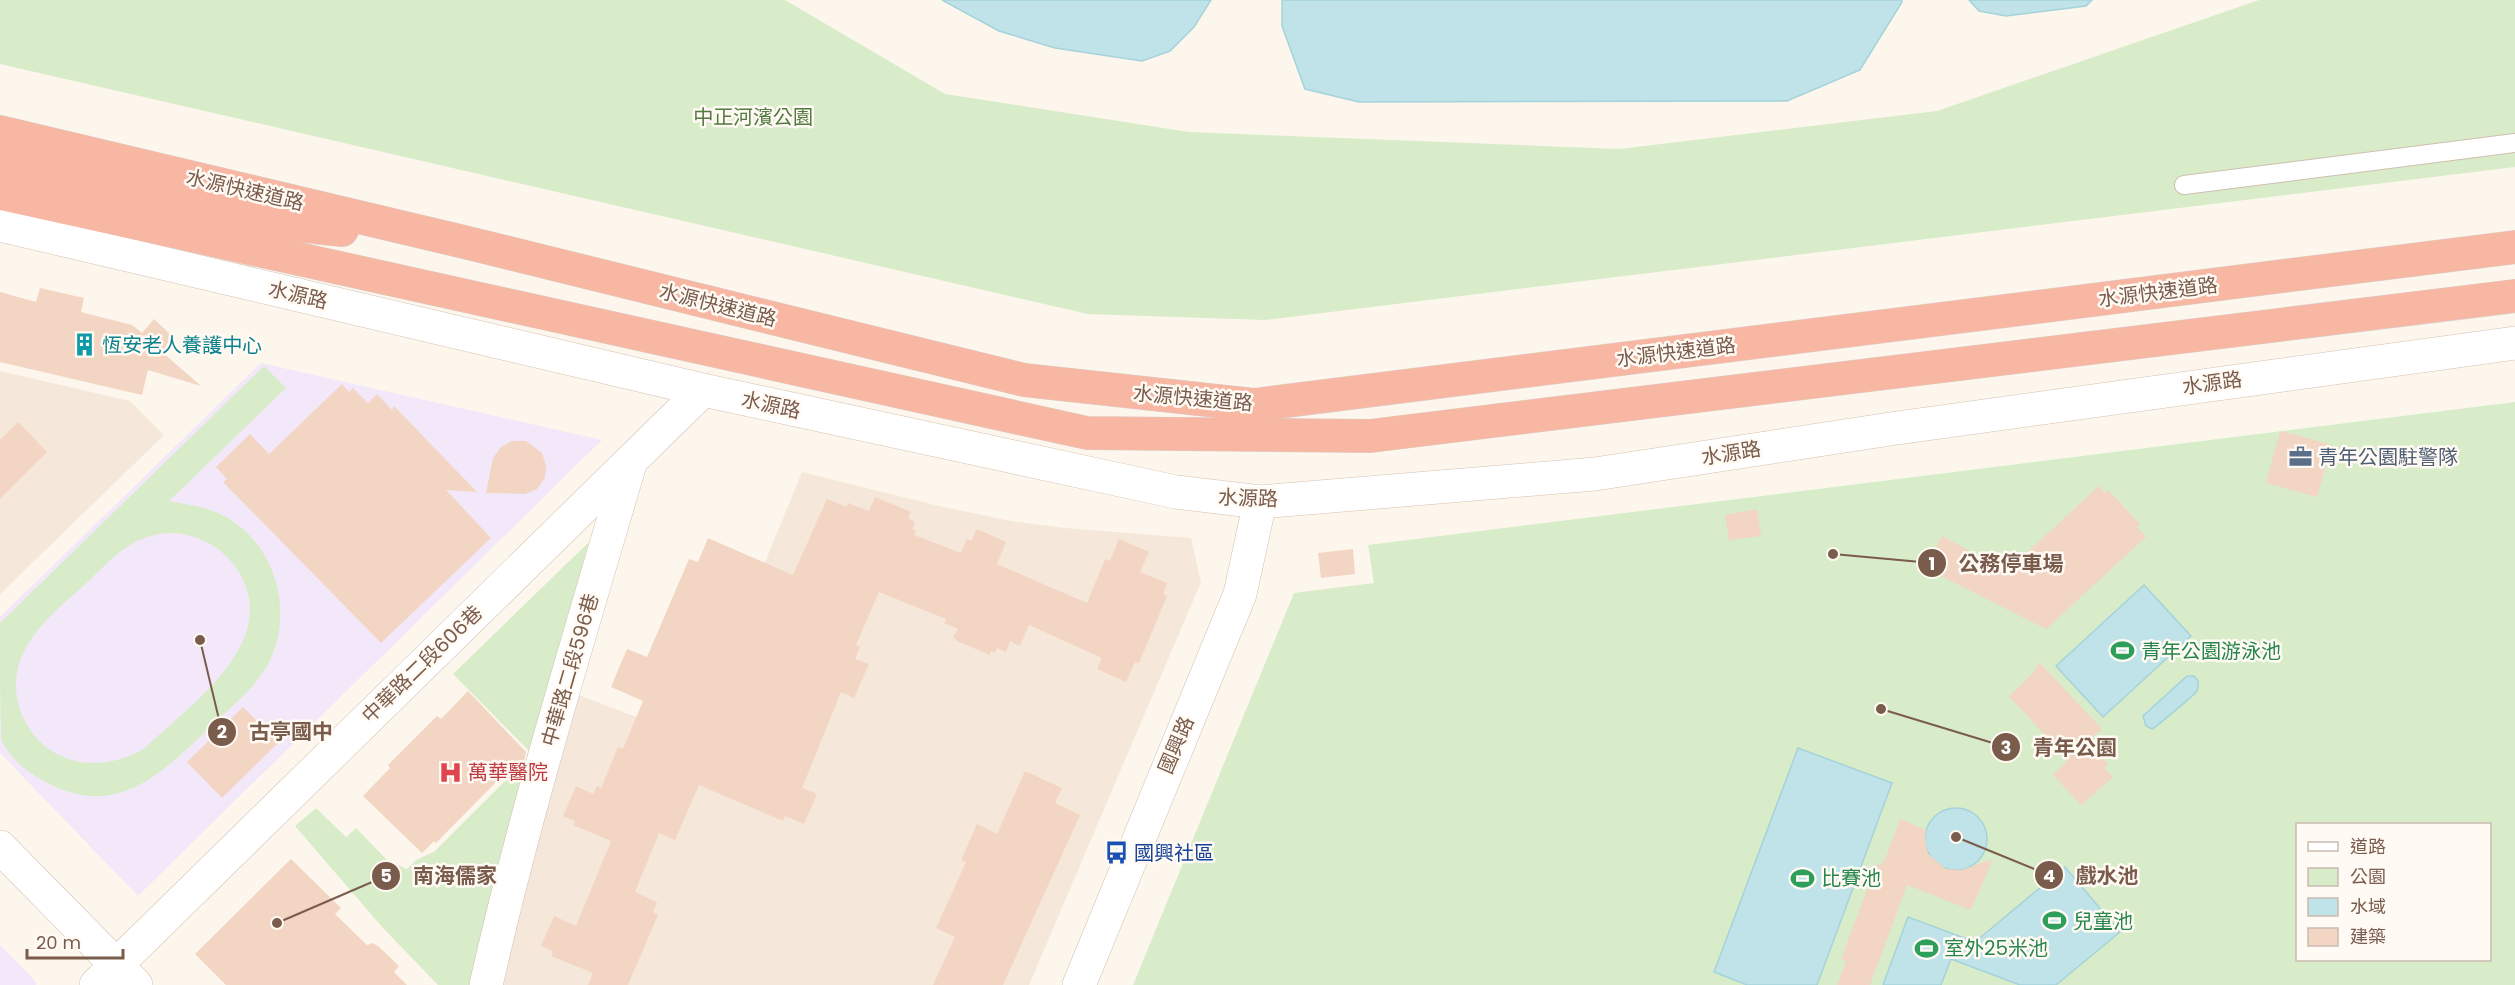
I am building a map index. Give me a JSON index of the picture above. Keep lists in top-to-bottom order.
{
  "streets": {
    "highway": ["水源快速道路"],
    "street": [
      "水源路",
      "中華路二段606巷",
      "中華路二段596巷",
      "國興路"
    ]
  },
  "crossings": [
    ["水源路", "中華路二段606巷"],
    ["水源路", "國興路"],
    ["中華路二段606巷", "中華路二段596巷"]
  ],
  "parks": ["中正河濱公園"],
  "places": {
    "building": ["恆安老人養護中心"],
    "office": ["青年公園駐警隊"],
    "other": [
      "公務停車場",
      "古亭國中",
      "青年公園",
      "戲水池",
      "南海儒家"
    ],
    "sports": [
      "青年公園游泳池",
      "比賽池",
      "兒童池",
      "室外25米池"
    ],
    "hospital": ["萬華醫院"],
    "bus stop": ["國興社區"]
  },
  "legend": [
    "道路",
    "公園",
    "水域",
    "建築"
  ],
  "scale_bar": "20 m"
}
